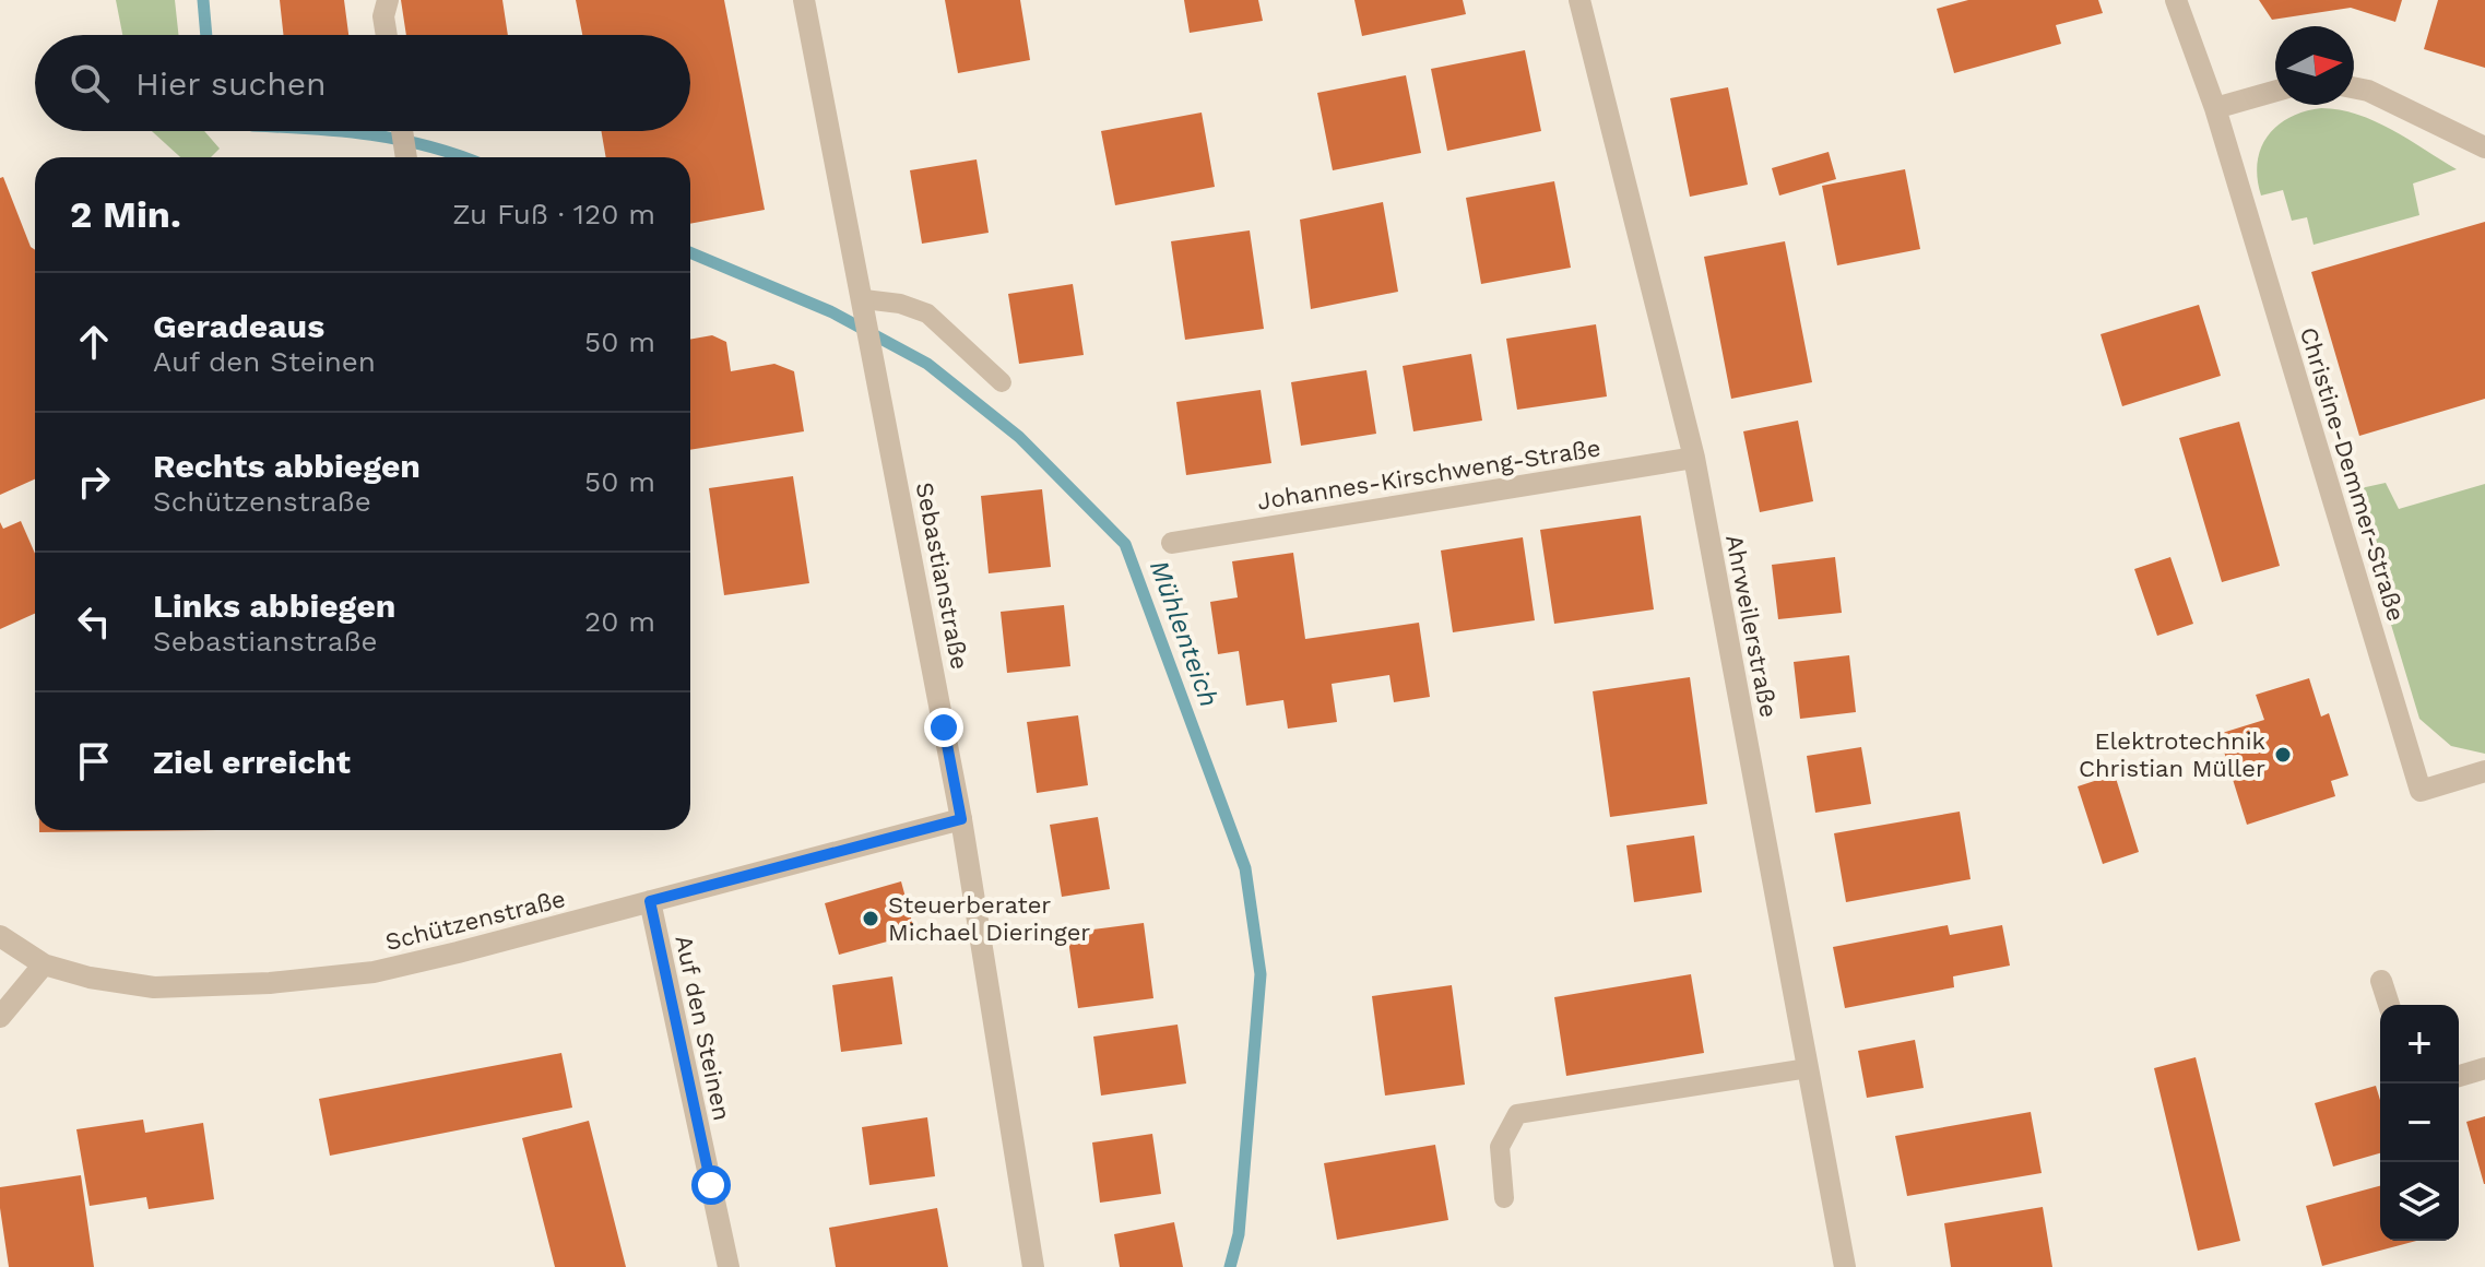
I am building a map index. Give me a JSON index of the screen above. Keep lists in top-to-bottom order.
{
  "streets": {
    "street": [
      "Johannes-Kirschweng-Straße",
      "Christine-Demmer-Straße",
      "Sebastianstraße",
      "Ahrweilerstraße",
      "Schützenstraße",
      "Auf den Steinen"
    ]
  },
  "crossings": [
    ["Johannes-Kirschweng-Straße", "Ahrweilerstraße"],
    ["Sebastianstraße", "Schützenstraße"],
    ["Schützenstraße", "Auf den Steinen"]
  ],
  "water": ["Mühlenteich"],
  "places": ["Elektrotechnik Christian Müller", "Steuerberater Michael Dieringer"],
  "north": "right",
  "page": {
    "search": "Hier suchen",
    "heading": ["2 Min.", "Zu Fuß · 120 m"],
    "list": [
      ["Geradeaus", "Auf den Steinen", "50 m"],
      ["Rechts abbiegen", "Schützenstraße", "50 m"],
      ["Links abbiegen", "Sebastianstraße", "20 m"],
      "Ziel erreicht"
    ],
    "map_buttons": ["+", "−"]
  }
}
